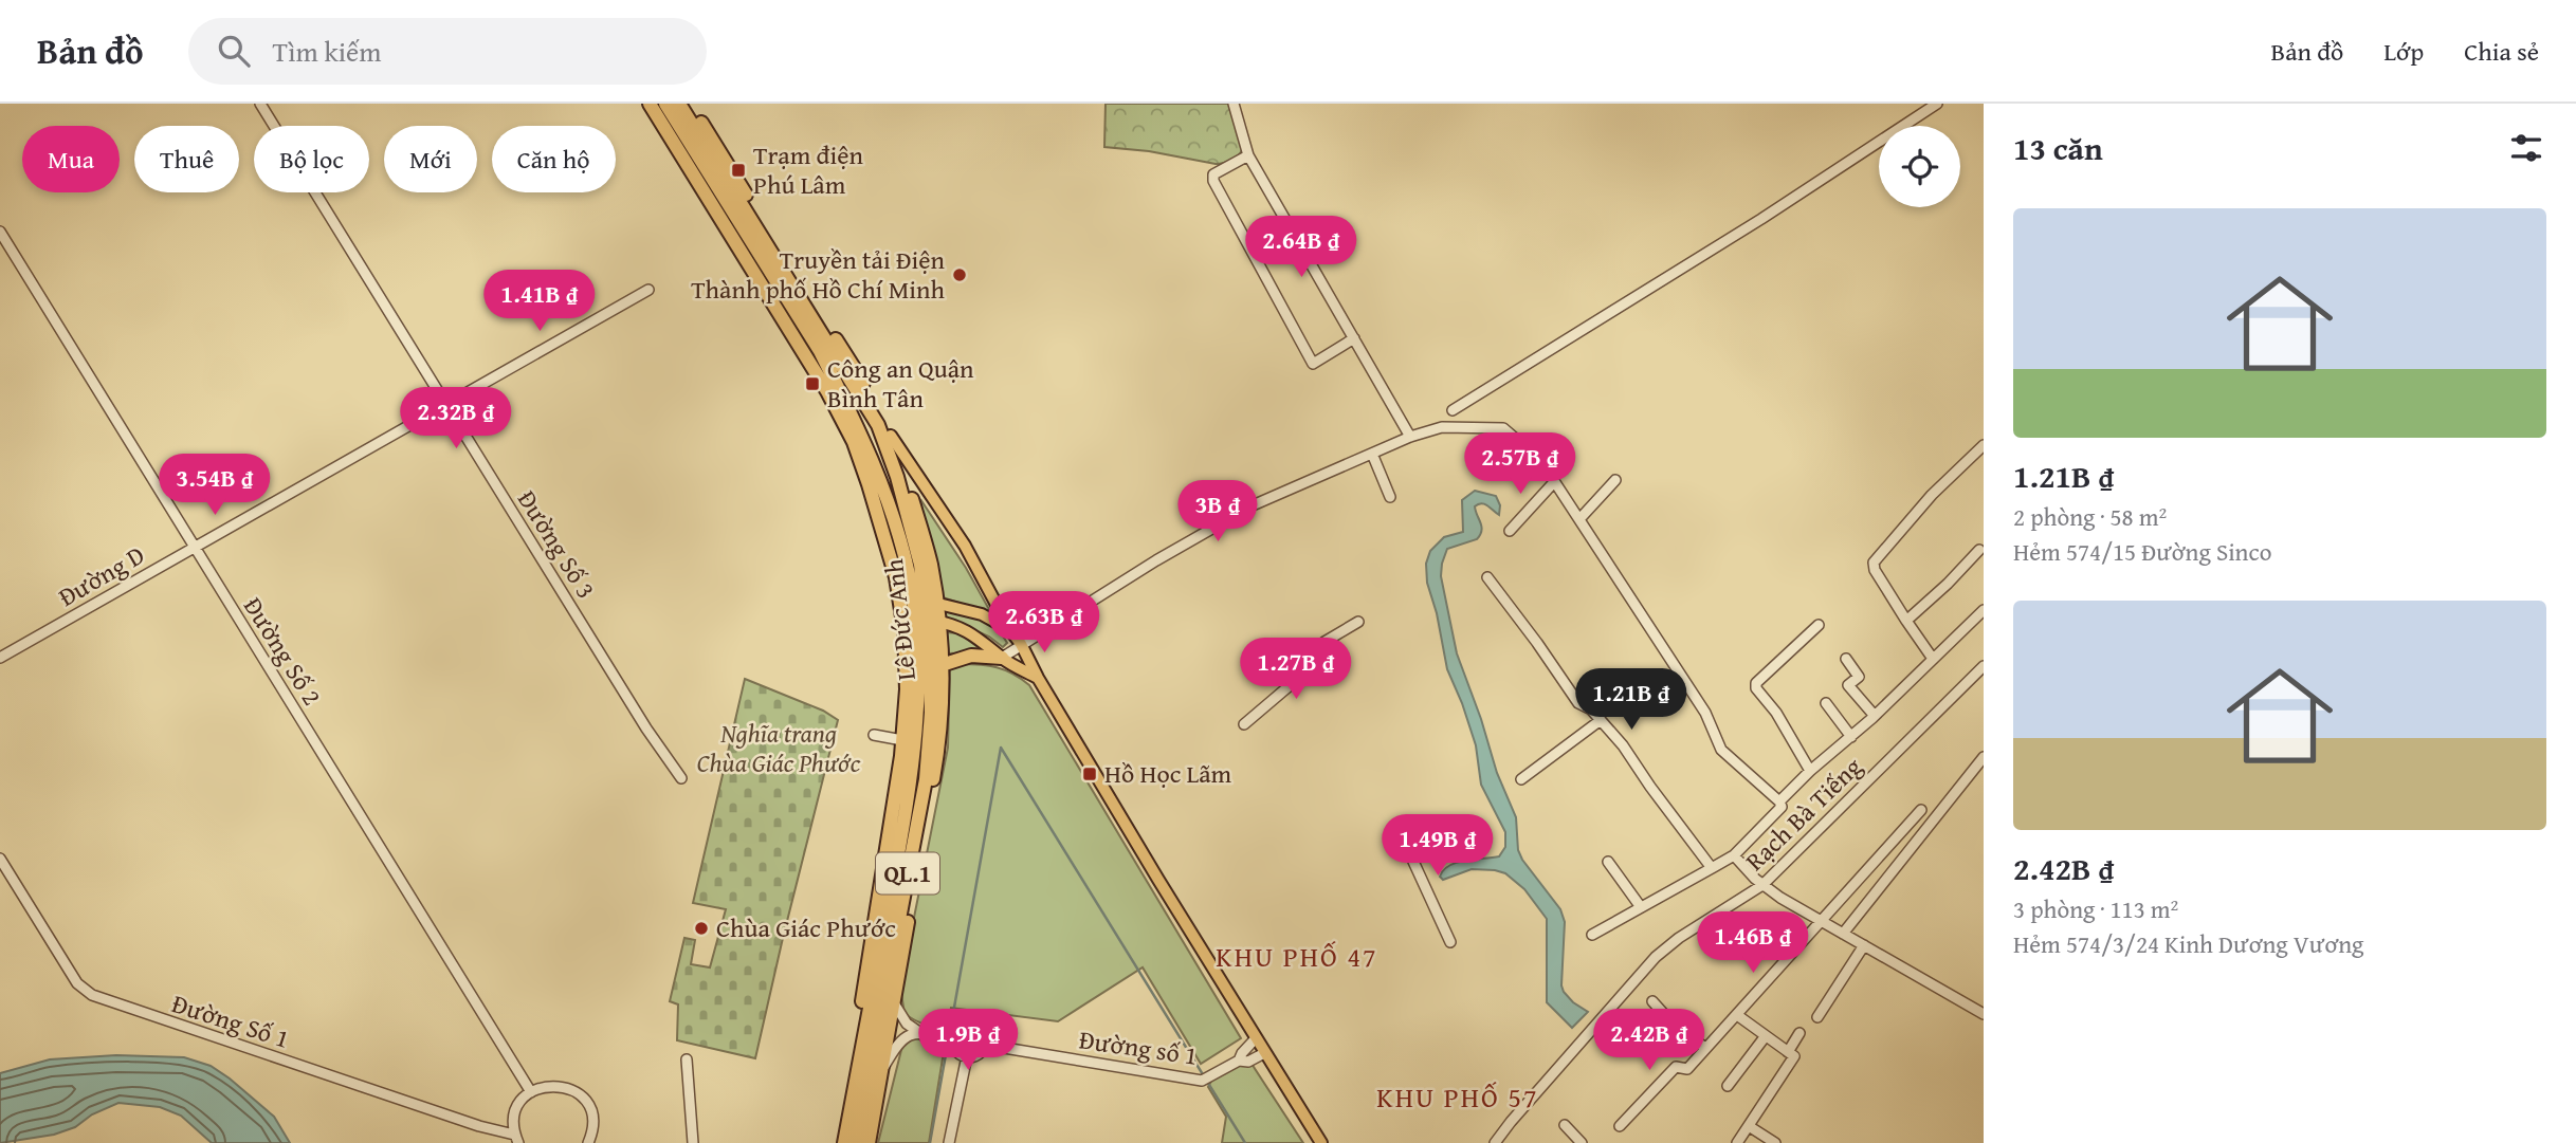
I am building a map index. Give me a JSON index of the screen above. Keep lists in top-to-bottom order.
{
  "streets": {
    "highway": ["Lê Đức Anh", "QL.1"],
    "street": [
      "Đường Số 3",
      "Đường D",
      "Đường Số 2",
      "Rạch Bà Tiếng",
      "Đường Số 1",
      "Đường số 1"
    ]
  },
  "crossings": [
    ["Đường Số 3", "Đường D"],
    ["Đường D", "Đường Số 2"]
  ],
  "districts": ["KHU PHỐ 47", "KHU PHỐ 57"],
  "parks": ["Nghĩa trang Chùa Giác Phước"],
  "places": {
    "transit": ["Trạm điện Phú Lâm", "Công an Quận Bình Tân", "Hồ Học Lãm"],
    "other": ["Truyền tải Điện Thành phố Hồ Chí Minh", "Chùa Giác Phước"]
  },
  "page": {
    "header": "Bản đồ",
    "search": "Tìm kiếm",
    "nav": ["Bản đồ", "Lớp", "Chia sẻ"],
    "heading": "13 căn",
    "chip": [
      "Mua",
      "Thuê",
      "Bộ lọc",
      "Mới",
      "Căn hộ"
    ],
    "list": [
      {
        "name": "1.21B ₫",
        "note": "2 phòng · 58 m² · Hẻm 574/15 Đường Sinco"
      },
      {
        "name": "2.42B ₫",
        "note": "3 phòng · 113 m² · Hẻm 574/3/24 Kinh Dương Vương"
      }
    ],
    "price": [
      "2.64B ₫",
      "1.41B ₫",
      "2.32B ₫",
      "2.57B ₫",
      "3.54B ₫",
      "3B ₫",
      "2.63B ₫",
      "1.27B ₫",
      "1.21B ₫",
      "1.49B ₫",
      "1.46B ₫",
      "1.9B ₫",
      "2.42B ₫"
    ]
  }
}
